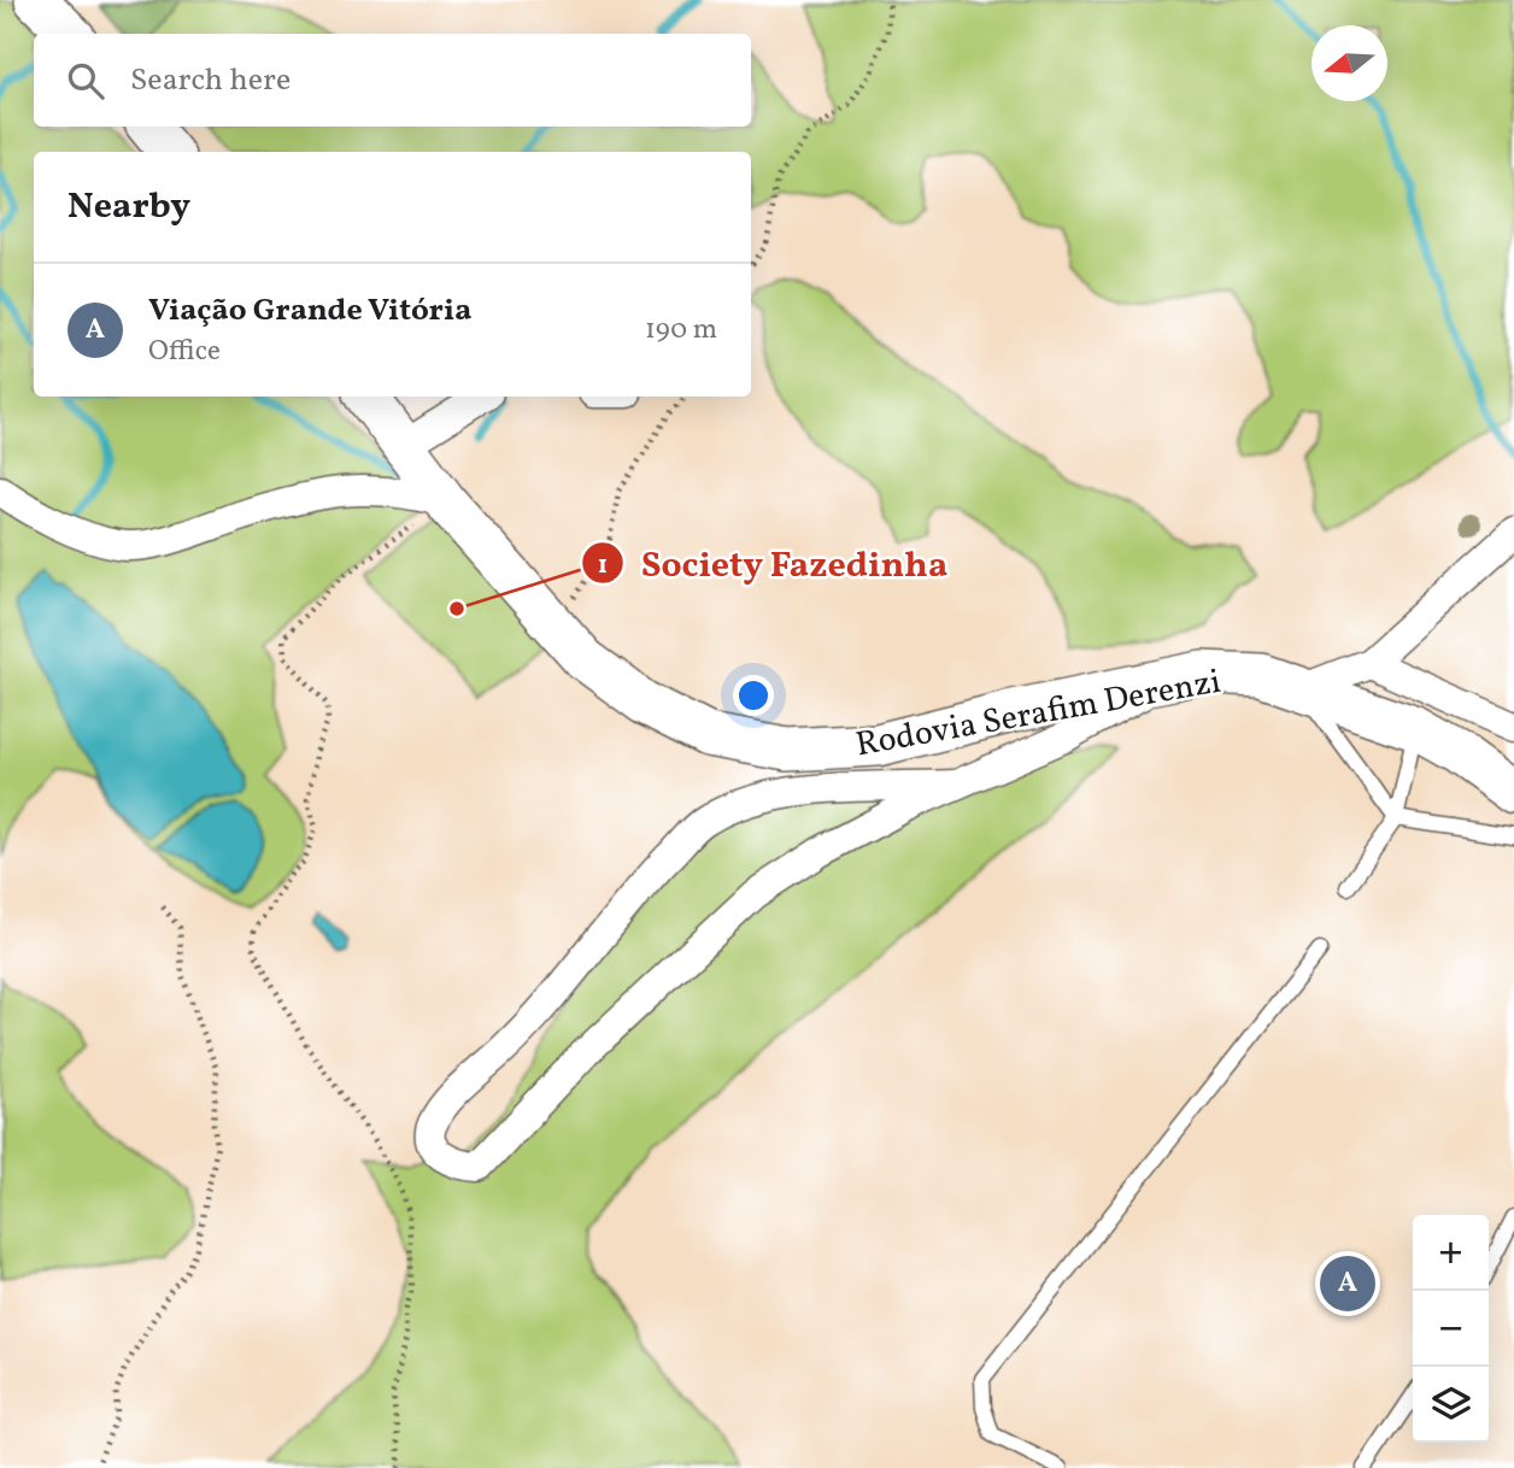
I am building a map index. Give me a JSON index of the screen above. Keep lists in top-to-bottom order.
{
  "streets": {
    "main road": ["Rodovia Serafim Derenzi"]
  },
  "places": ["Society Fazedinha"],
  "north": "left",
  "page": {
    "search": "Search here",
    "heading": "Nearby",
    "list": [
      {
        "mark": "A",
        "name": "Viação Grande Vitória",
        "note": "Office",
        "value": "190 m"
      }
    ],
    "map_buttons": ["+", "−"],
    "pins": "A"
  }
}
